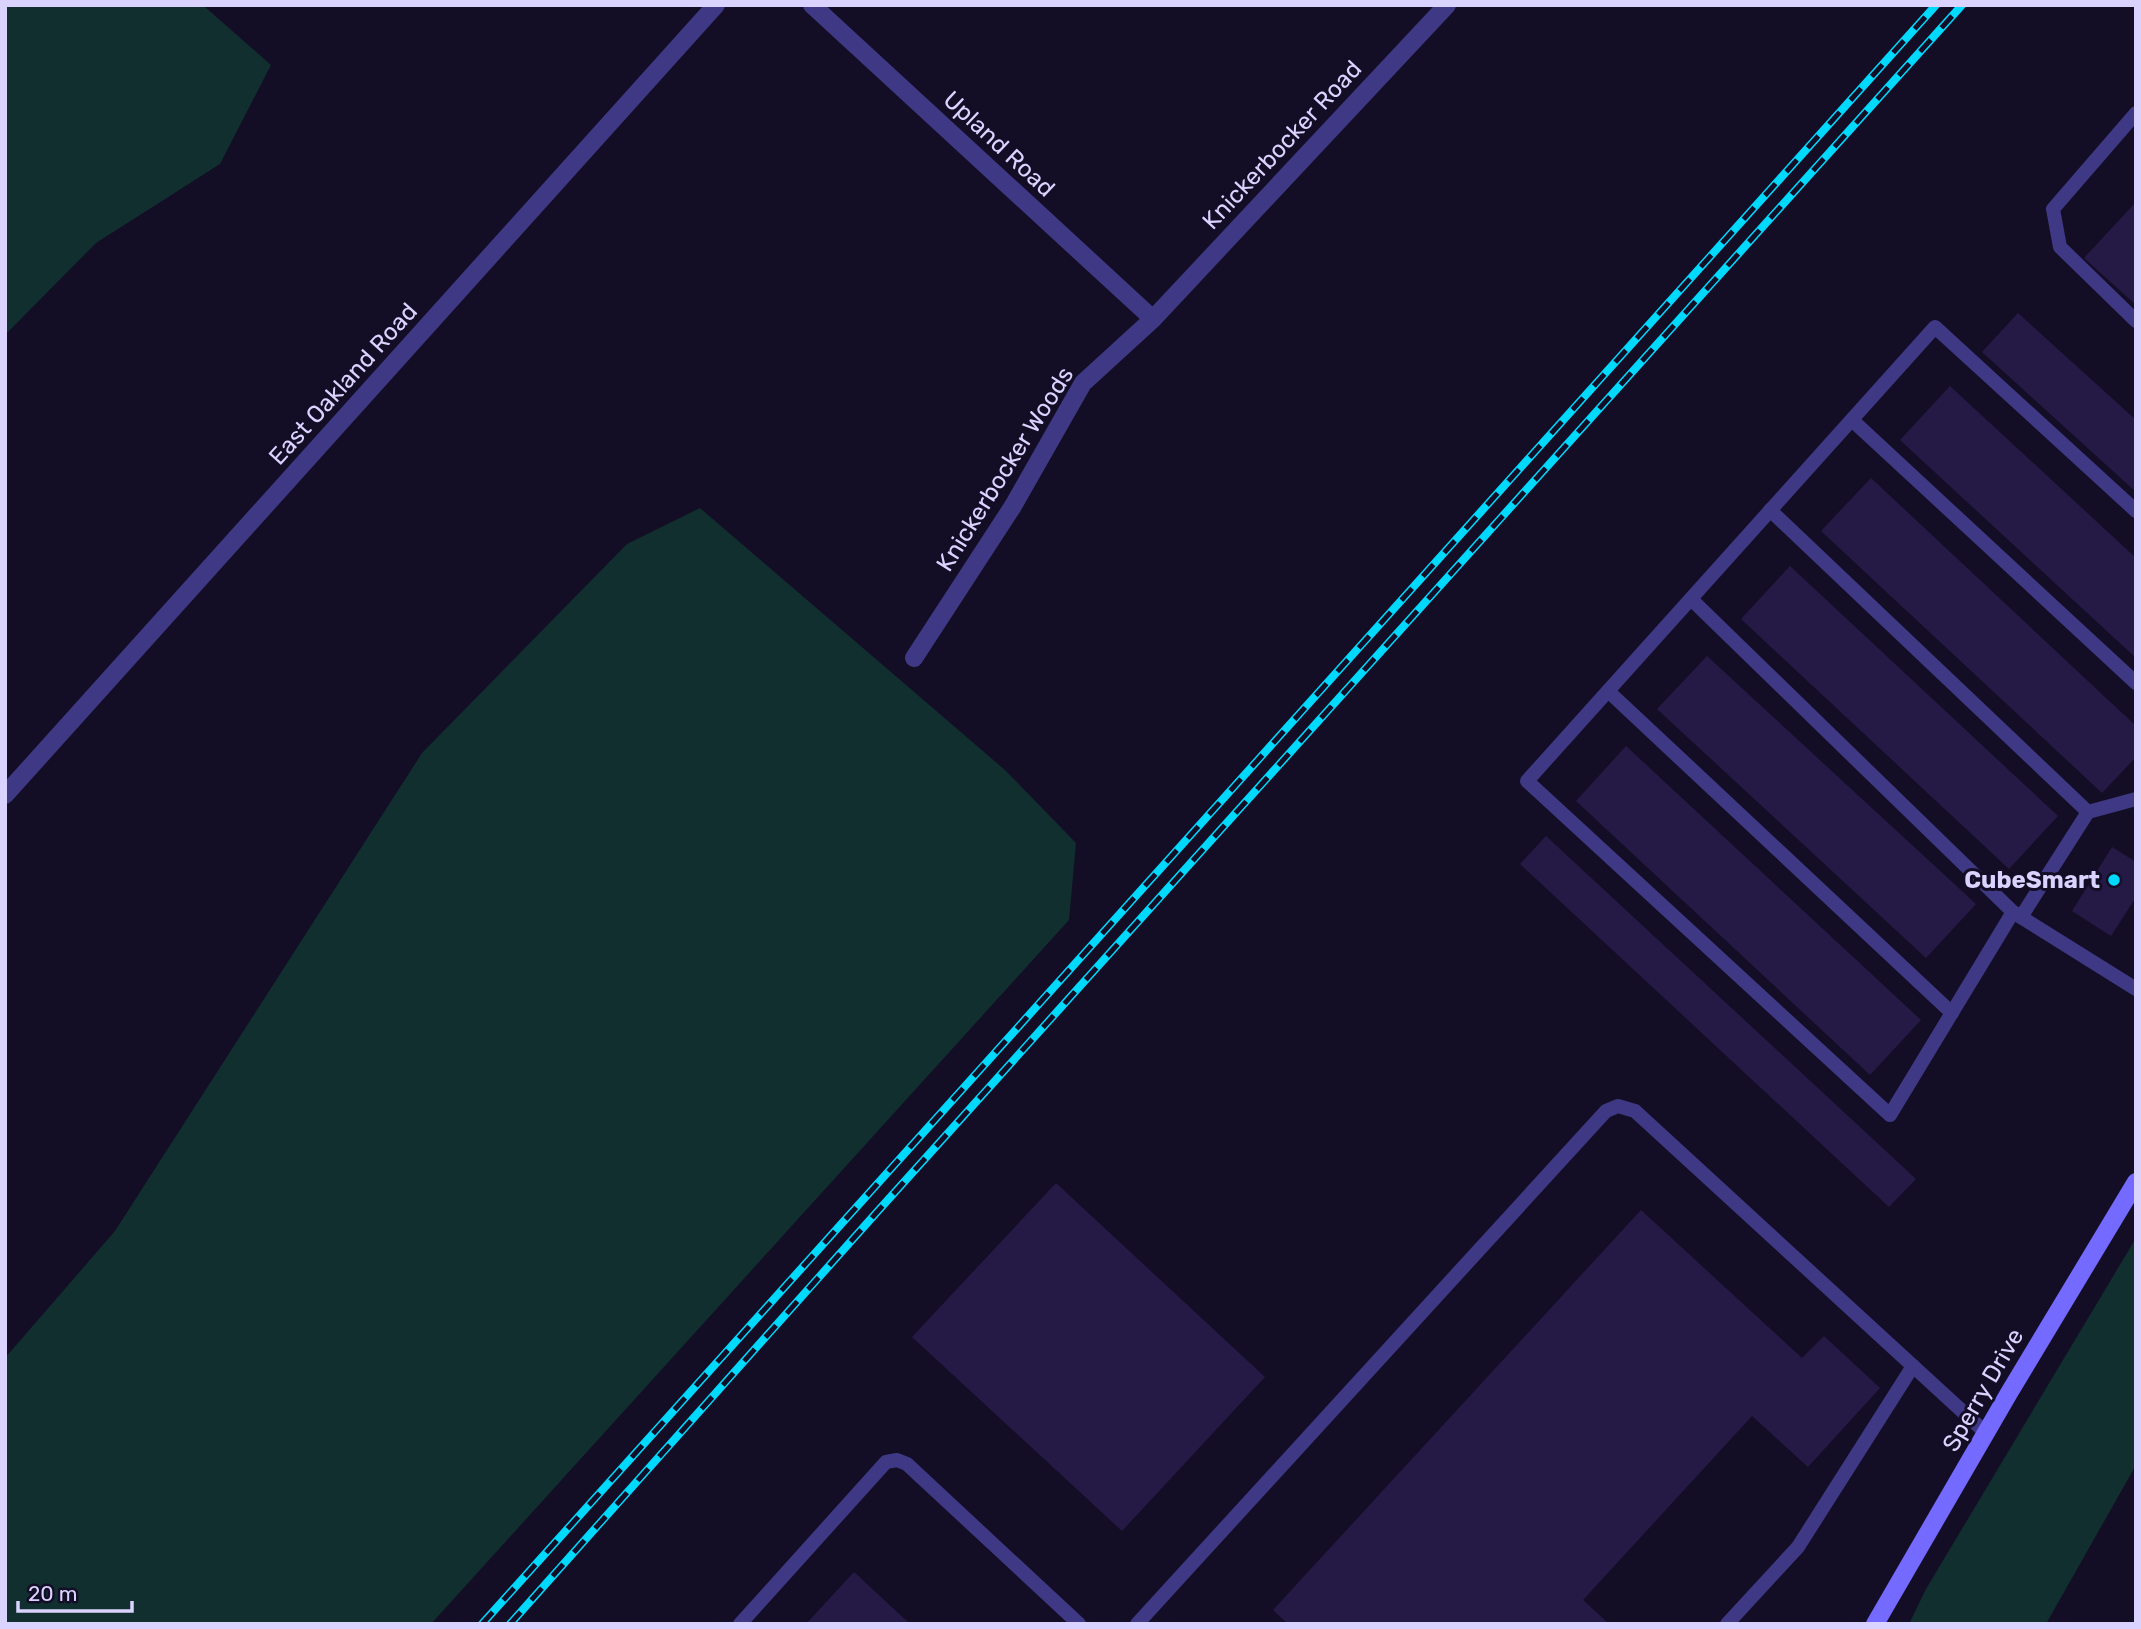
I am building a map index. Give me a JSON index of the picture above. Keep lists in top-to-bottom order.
{
  "streets": {
    "street": [
      "Upland Road",
      "Knickerbocker Road",
      "East Oakland Road",
      "Knickerbocker Woods",
      "Sperry Drive"
    ]
  },
  "crossings": [
    ["Upland Road", "Knickerbocker Road"],
    ["Upland Road", "Knickerbocker Woods"],
    ["Knickerbocker Road", "Knickerbocker Woods"]
  ],
  "places": ["CubeSmart"],
  "scale_bar": "20 m"
}
